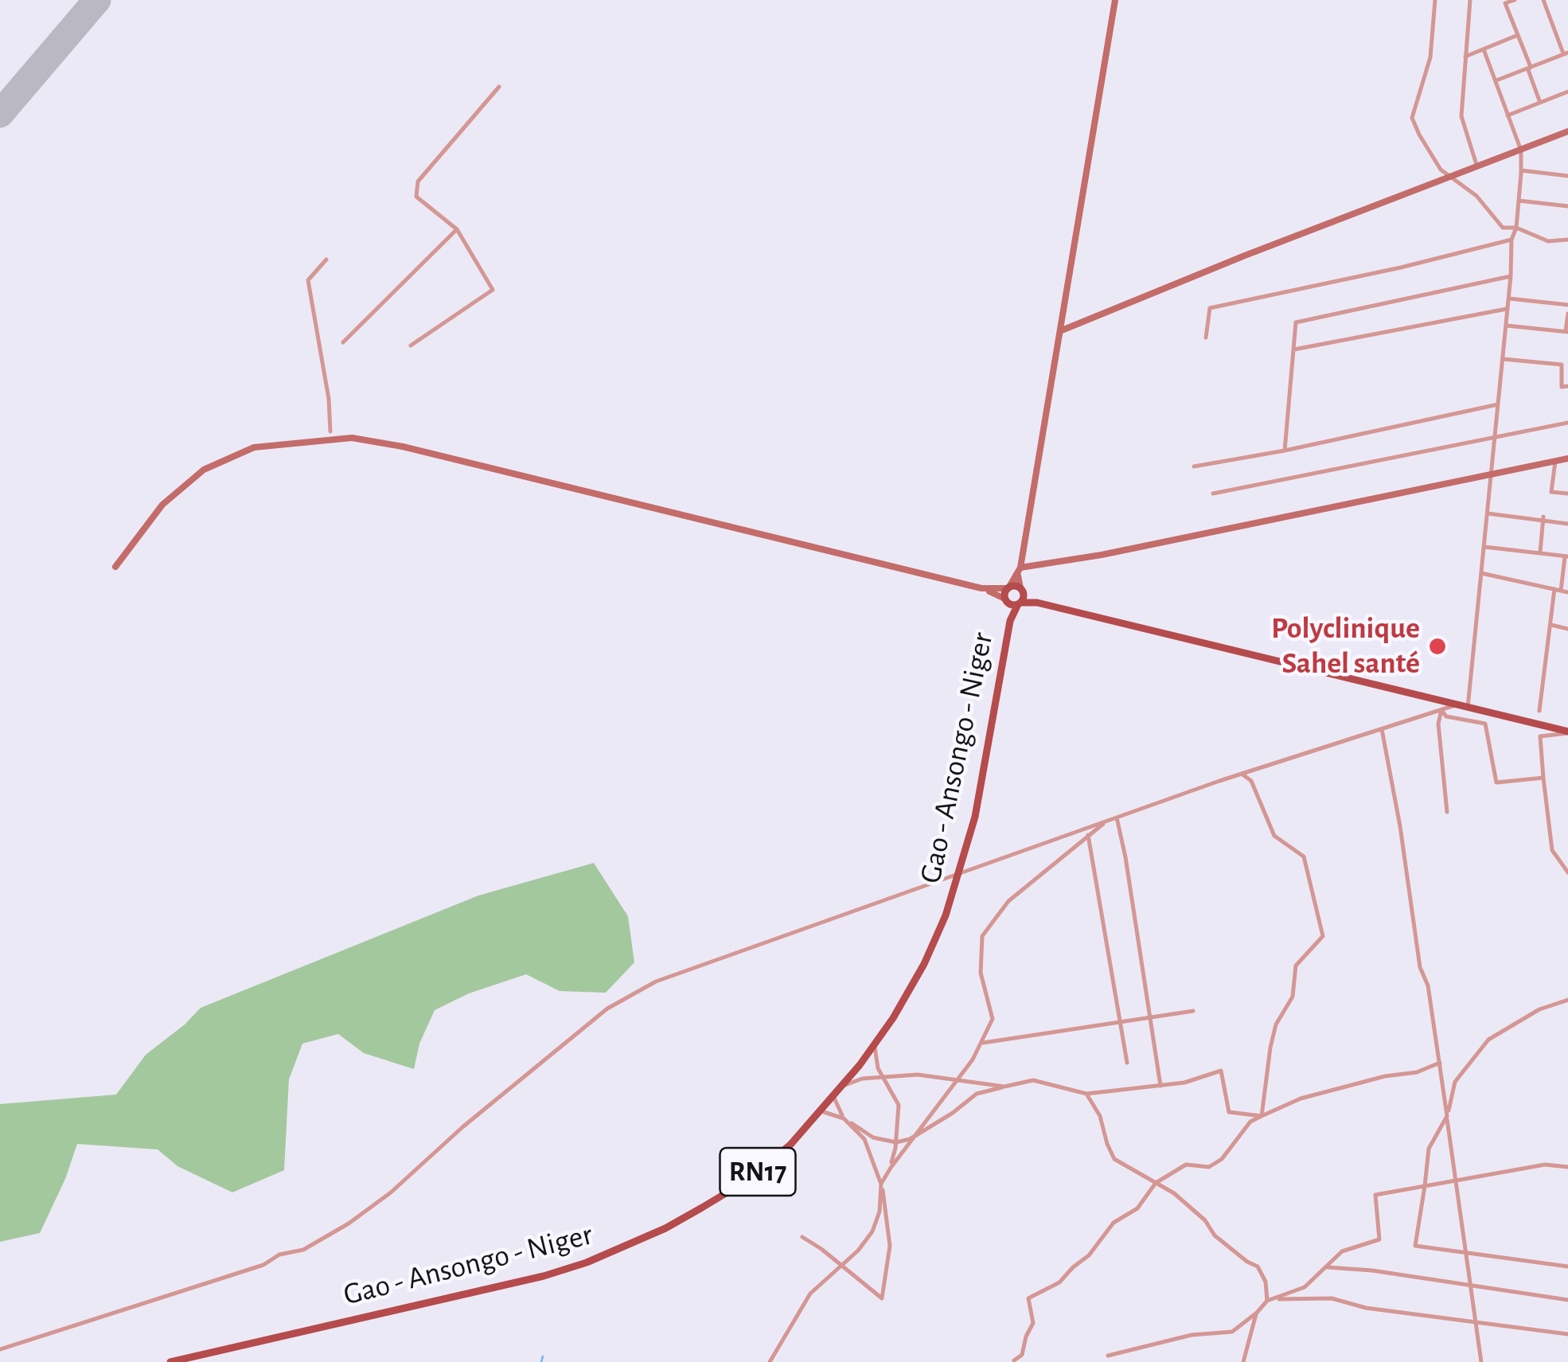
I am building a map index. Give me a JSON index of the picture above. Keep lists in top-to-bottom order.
{
  "streets": {
    "main road": ["Gao - Ansongo - Niger", "RN17"]
  },
  "crossings": [
    ["Gao - Ansongo - Niger", "RN17"]
  ],
  "places": ["Polyclinique Sahel santé"]
}
